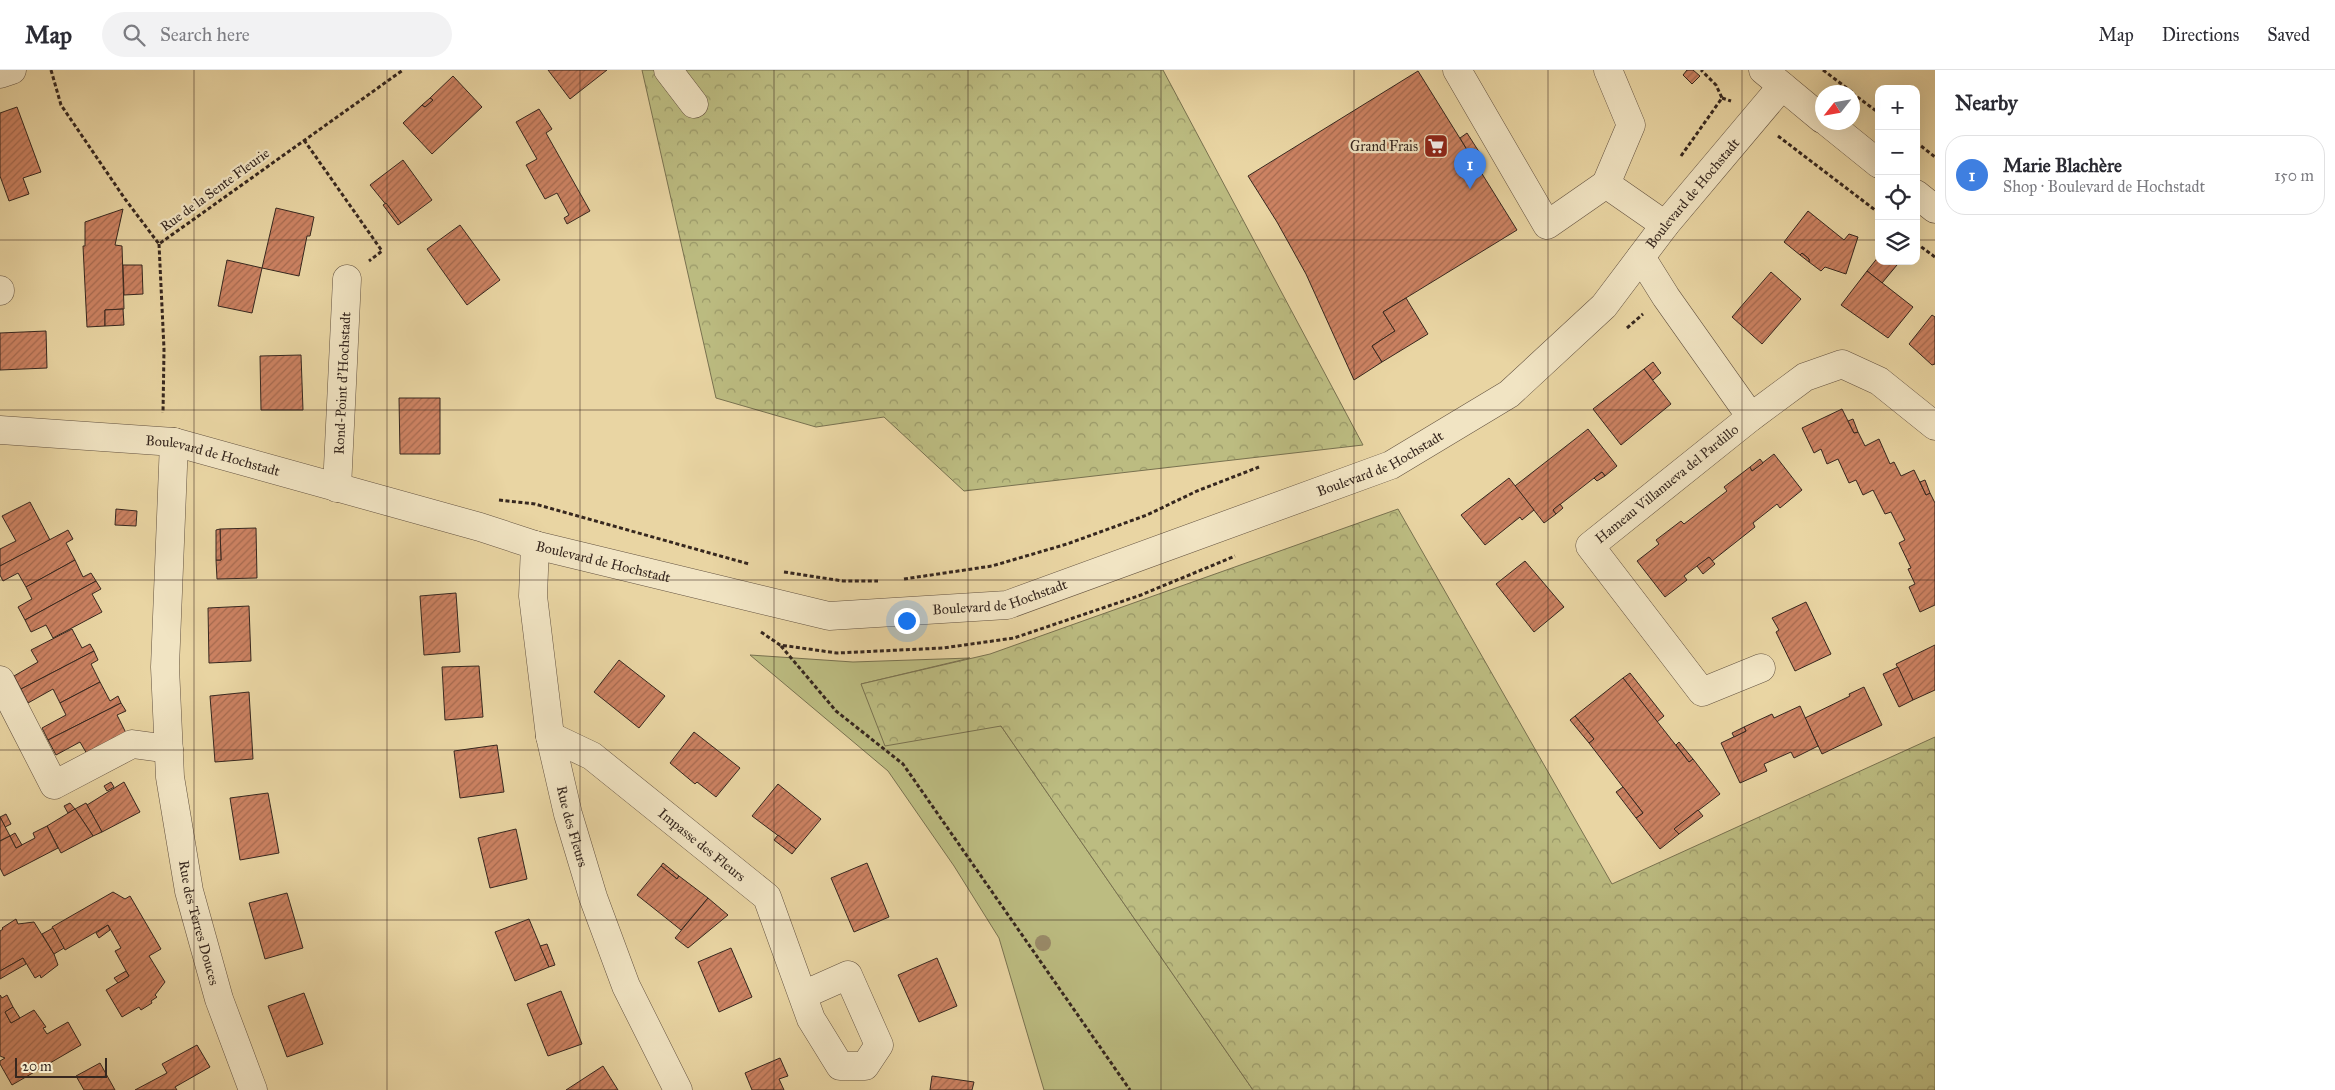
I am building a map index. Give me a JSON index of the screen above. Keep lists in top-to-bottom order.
{
  "streets": {
    "street": [
      "Boulevard de Hochstadt",
      "Rond-Point d'Hochstadt",
      "Hameau Villanueva del Pardillo",
      "Rue des Fleurs",
      "Impasse des Fleurs",
      "Rue des Terres Douces"
    ],
    "path": ["Rue de la Sente Fleurie"]
  },
  "crossings": [
    ["Boulevard de Hochstadt", "Rond-Point d'Hochstadt"],
    ["Boulevard de Hochstadt", "Hameau Villanueva del Pardillo"],
    ["Boulevard de Hochstadt", "Rue des Fleurs"],
    ["Boulevard de Hochstadt", "Rue des Terres Douces"],
    ["Rue des Fleurs", "Impasse des Fleurs"]
  ],
  "places": {
    "supermarket": ["Grand Frais"]
  },
  "scale_bar": "20 m",
  "north": "bottom left",
  "page": {
    "header": "Map",
    "search": "Search here",
    "nav": ["Map", "Directions", "Saved"],
    "heading": "Nearby",
    "map_buttons": ["+", "−"],
    "list": [
      {
        "mark": "1",
        "name": "Marie Blachère",
        "note": "Shop · Boulevard de Hochstadt",
        "value": "150 m"
      }
    ],
    "pins": "1",
    "scale": "20 m"
  }
}
